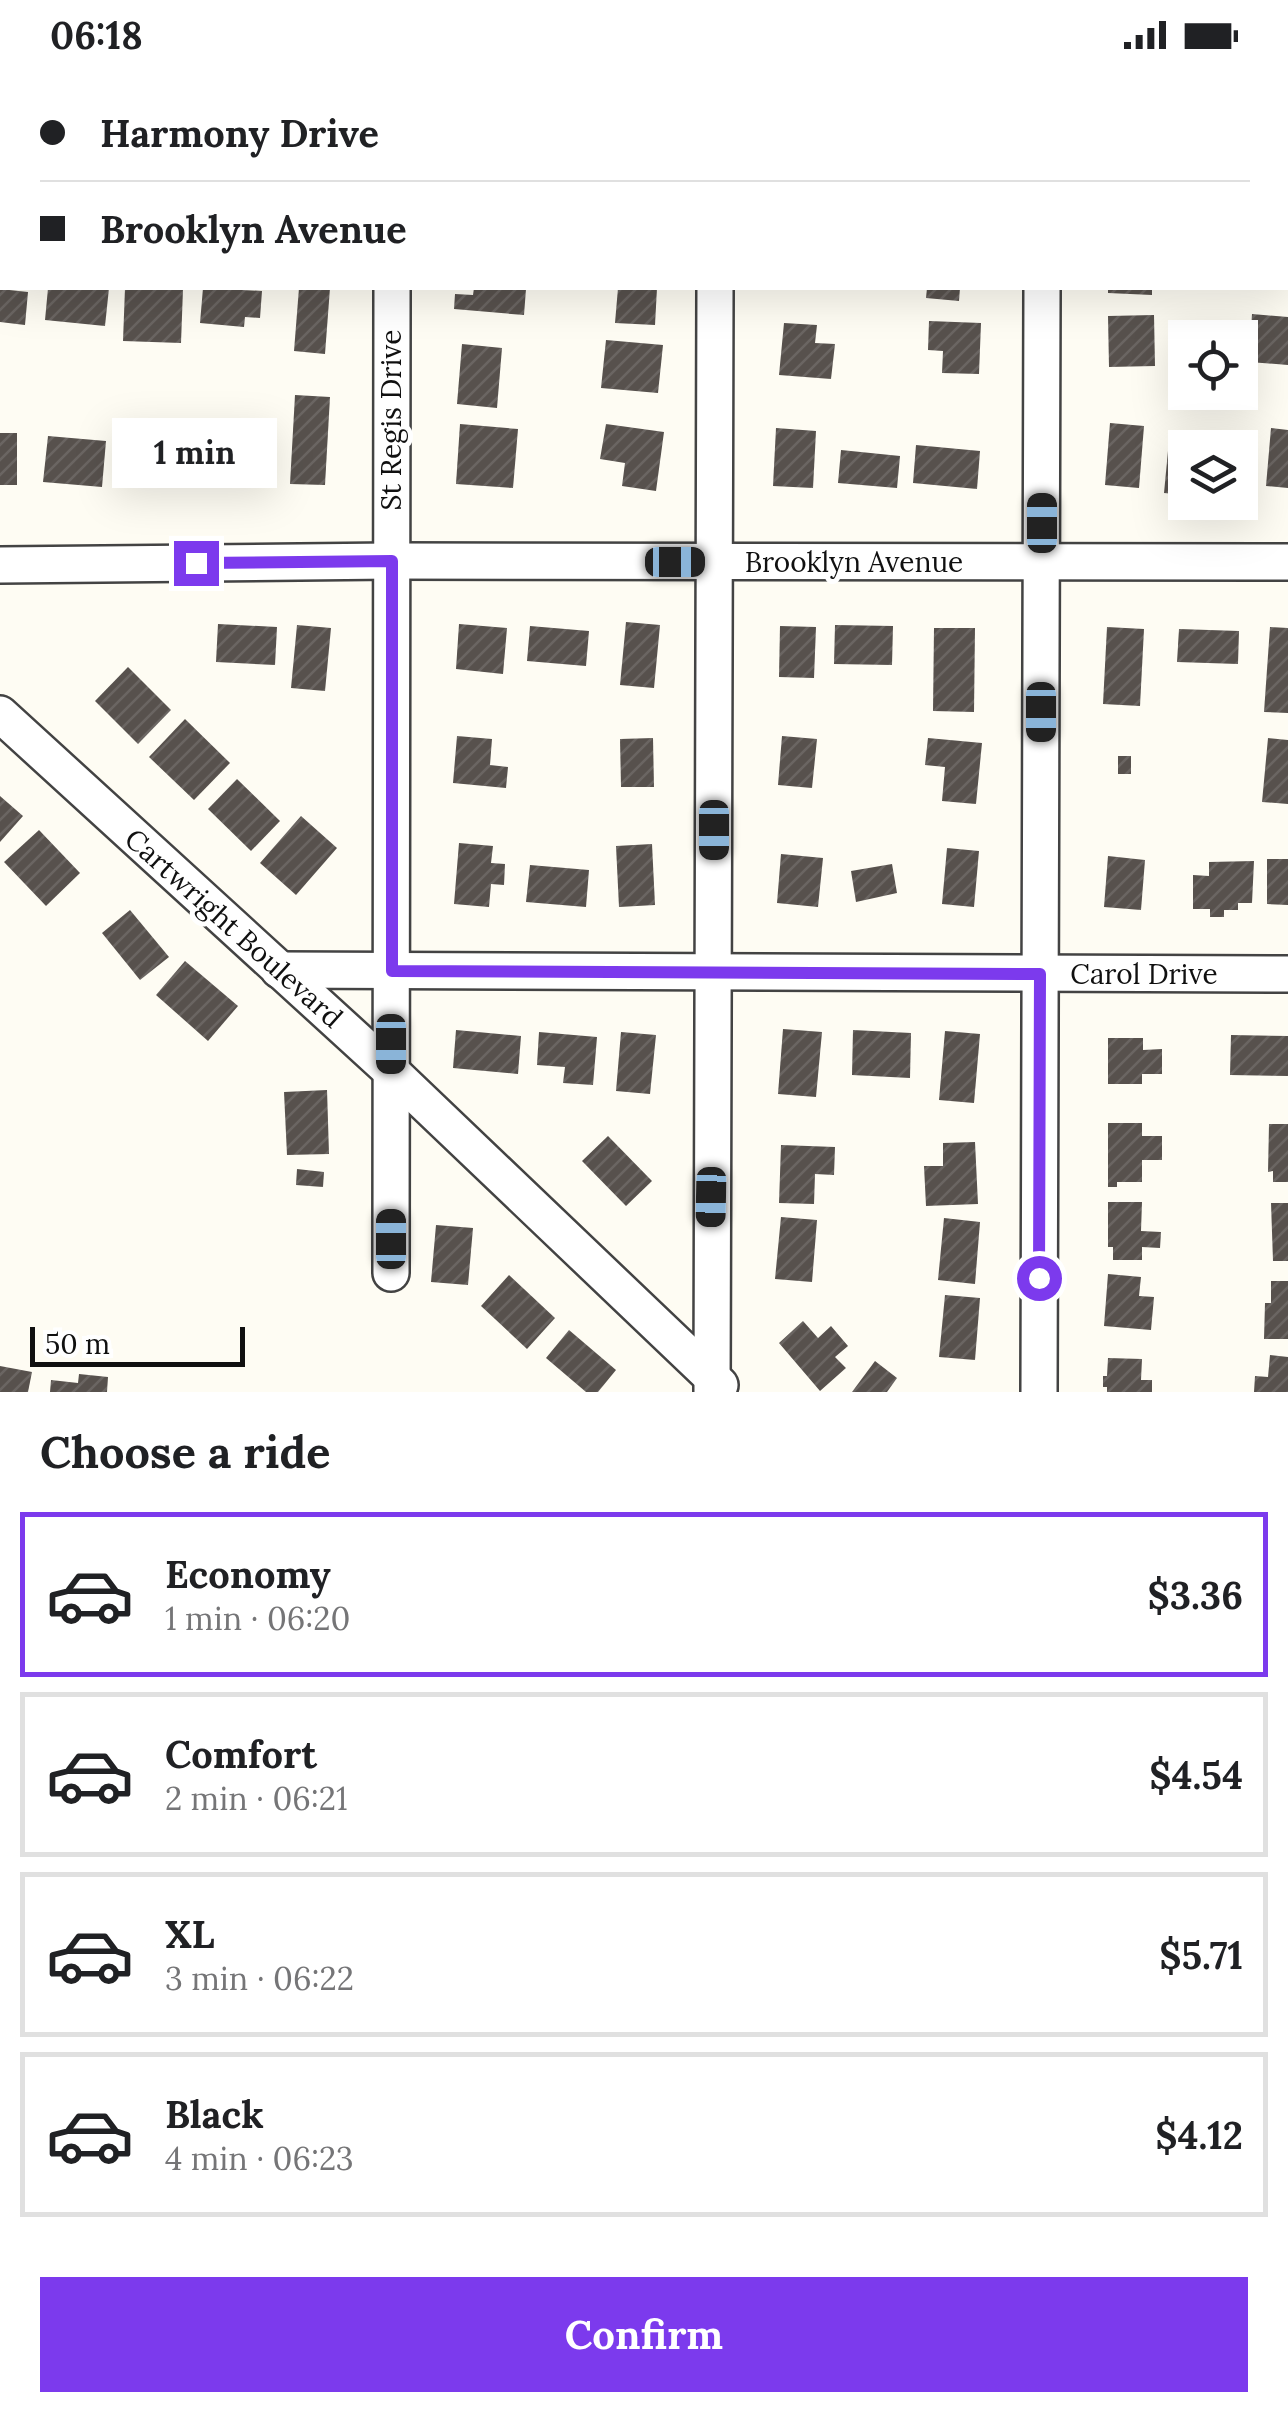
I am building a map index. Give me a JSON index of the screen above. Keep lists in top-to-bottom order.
{
  "streets": {
    "street": [
      "St Regis Drive",
      "Brooklyn Avenue",
      "Cartwright Boulevard",
      "Carol Drive"
    ]
  },
  "crossings": [
    ["St Regis Drive", "Brooklyn Avenue"],
    ["St Regis Drive", "Cartwright Boulevard"],
    ["St Regis Drive", "Carol Drive"],
    ["Cartwright Boulevard", "Carol Drive"]
  ],
  "scale_bar": "50 m",
  "page": {
    "status": "06:18",
    "banner": ["Harmony Drive", "Brooklyn Avenue"],
    "bubble": "1 min",
    "scale": "50 m",
    "heading": "Choose a ride",
    "list": [
      {
        "name": "Economy",
        "note": "1 min · 06:20",
        "value": "$3.36"
      },
      {
        "name": "Comfort",
        "note": "2 min · 06:21",
        "value": "$4.54"
      },
      {
        "name": "XL",
        "note": "3 min · 06:22",
        "value": "$5.71"
      },
      {
        "name": "Black",
        "note": "4 min · 06:23",
        "value": "$4.12"
      }
    ],
    "buttons": "Confirm"
  }
}
